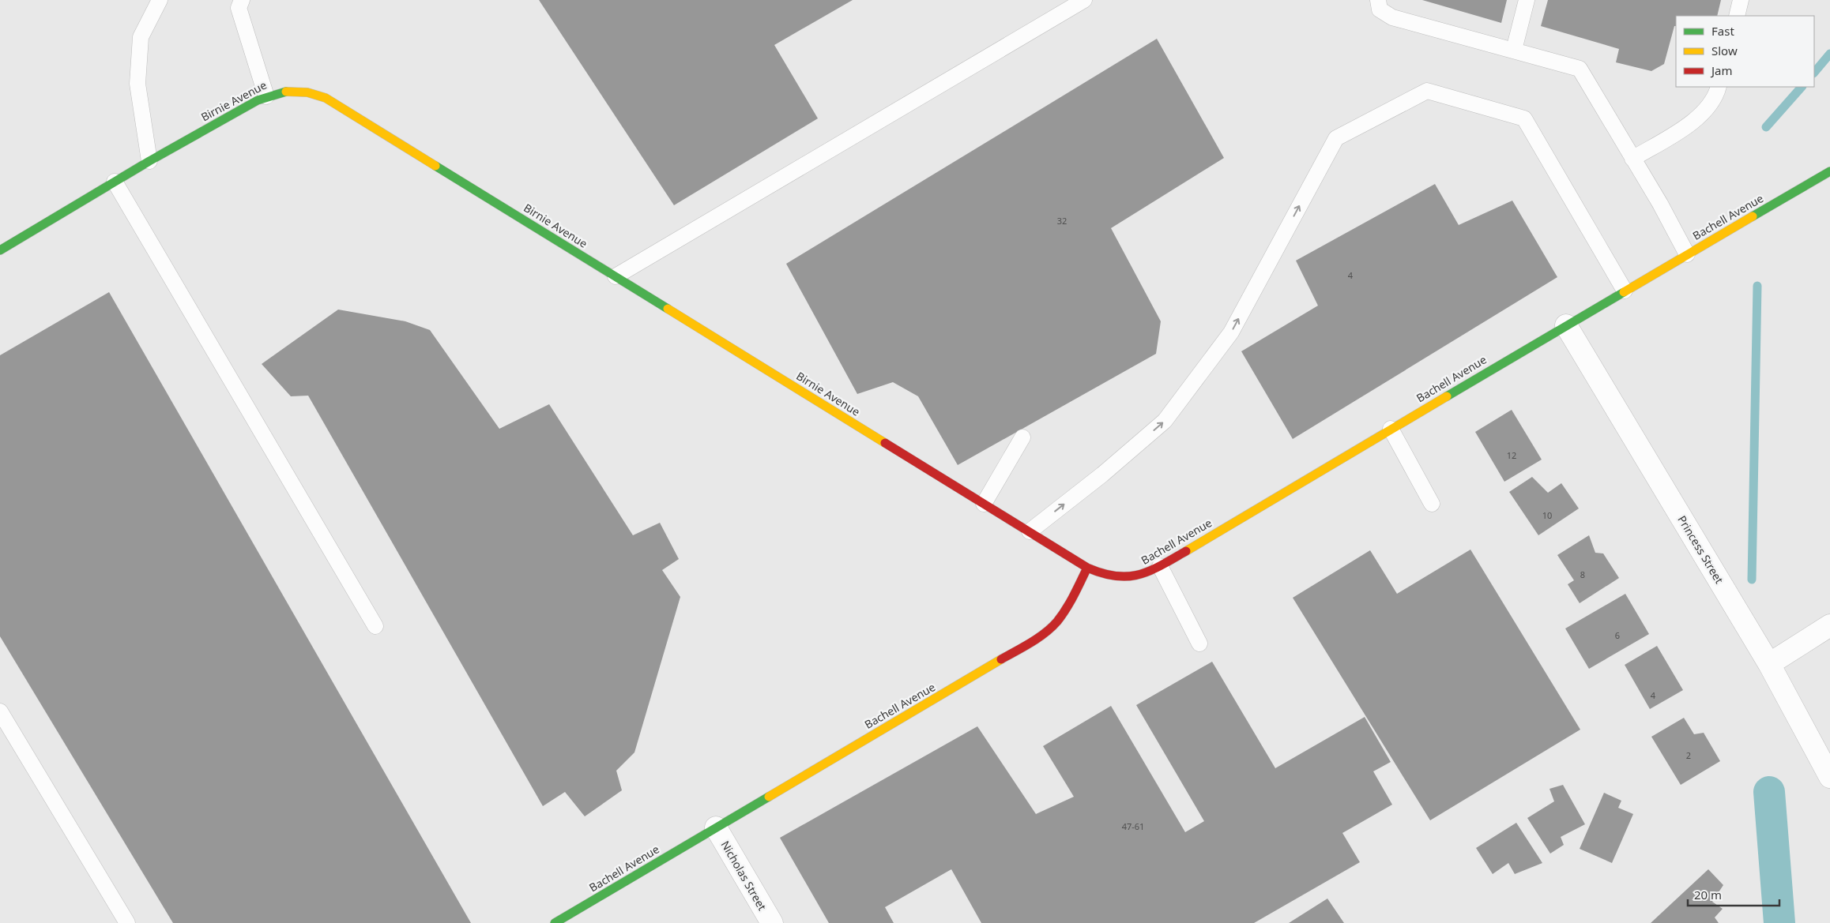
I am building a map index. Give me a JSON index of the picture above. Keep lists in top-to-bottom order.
{
  "streets": {
    "main road": ["Birnie Avenue", "Bachell Avenue"],
    "street": ["Princess Street", "Nicholas Street"]
  },
  "crossings": [
    ["Birnie Avenue", "Bachell Avenue"],
    ["Bachell Avenue", "Princess Street"],
    ["Bachell Avenue", "Nicholas Street"]
  ],
  "house_numbers": [
    "32",
    "4",
    "12",
    "10",
    "8",
    "6",
    "4",
    "2",
    "47-61"
  ],
  "legend": ["Fast", "Slow", "Jam"],
  "scale_bar": "20 m"
}
